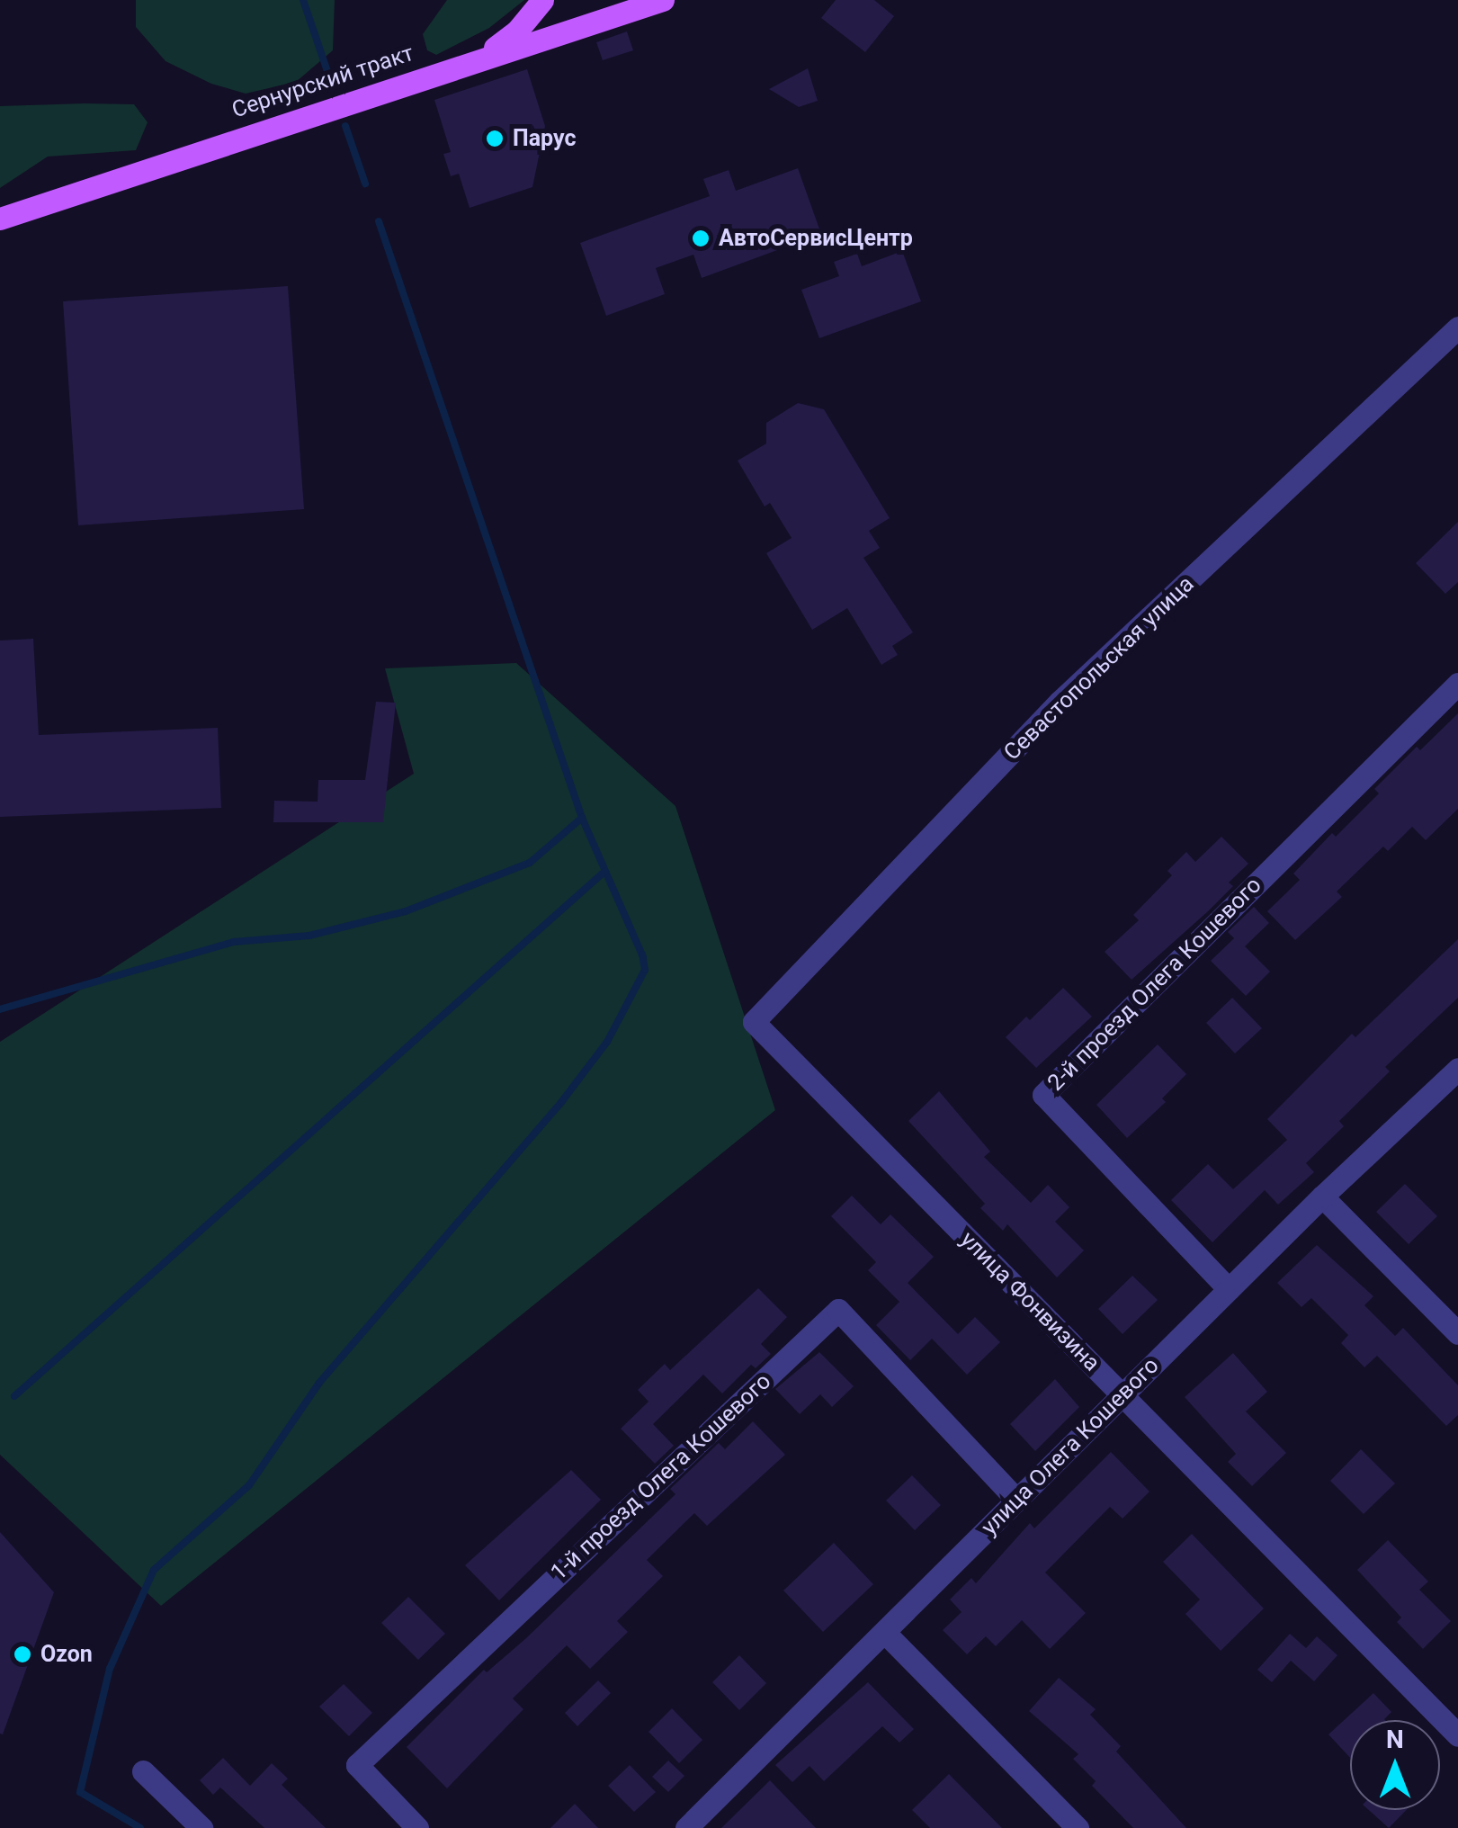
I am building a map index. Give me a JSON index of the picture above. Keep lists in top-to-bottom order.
{
  "streets": {
    "main road": ["Сернурский тракт"],
    "street": [
      "Севастопольская улица",
      "2-й проезд Олега Кошевого",
      "улица Фонвизина",
      "улица Олега Кошевого",
      "1-й проезд Олега Кошевого"
    ]
  },
  "crossings": [
    ["Севастопольская улица", "улица Фонвизина"],
    ["2-й проезд Олега Кошевого", "улица Олега Кошевого"],
    ["улица Фонвизина", "улица Олега Кошевого"],
    ["улица Олега Кошевого", "1-й проезд Олега Кошевого"]
  ],
  "places": ["Парус", "АвтоСервисЦентр", "Ozon"],
  "north": "top"
}
